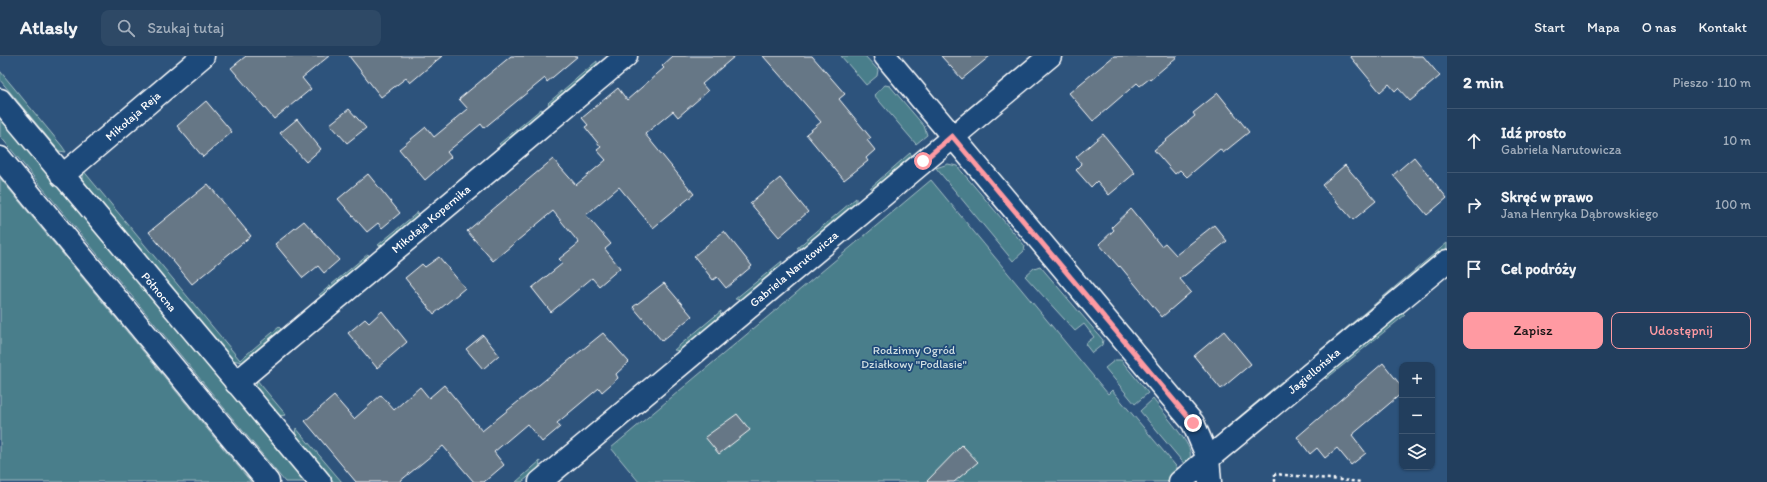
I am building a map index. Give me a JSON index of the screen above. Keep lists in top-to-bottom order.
{
  "streets": {
    "street": [
      "Mikołaja Reja",
      "Mikołaja Kopernika",
      "Gabriela Narutowicza",
      "Północna",
      "Jagiellońska"
    ]
  },
  "crossings": [
    ["Mikołaja Reja", "Północna"],
    ["Mikołaja Kopernika", "Północna"]
  ],
  "parks": ["Rodzinny Ogród Działkowy \"Podlasie\""],
  "page": {
    "header": "Atlasly",
    "search": "Szukaj tutaj",
    "nav": [
      "Start",
      "Mapa",
      "O nas",
      "Kontakt"
    ],
    "heading": ["2 min", "Pieszo · 110 m"],
    "list": [
      ["Idź prosto", "Gabriela Narutowicza", "10 m"],
      ["Skręć w prawo", "Jana Henryka Dąbrowskiego", "100 m"],
      "Cel podróży"
    ],
    "buttons": ["Zapisz", "Udostępnij"],
    "map_buttons": ["+", "−"]
  }
}
